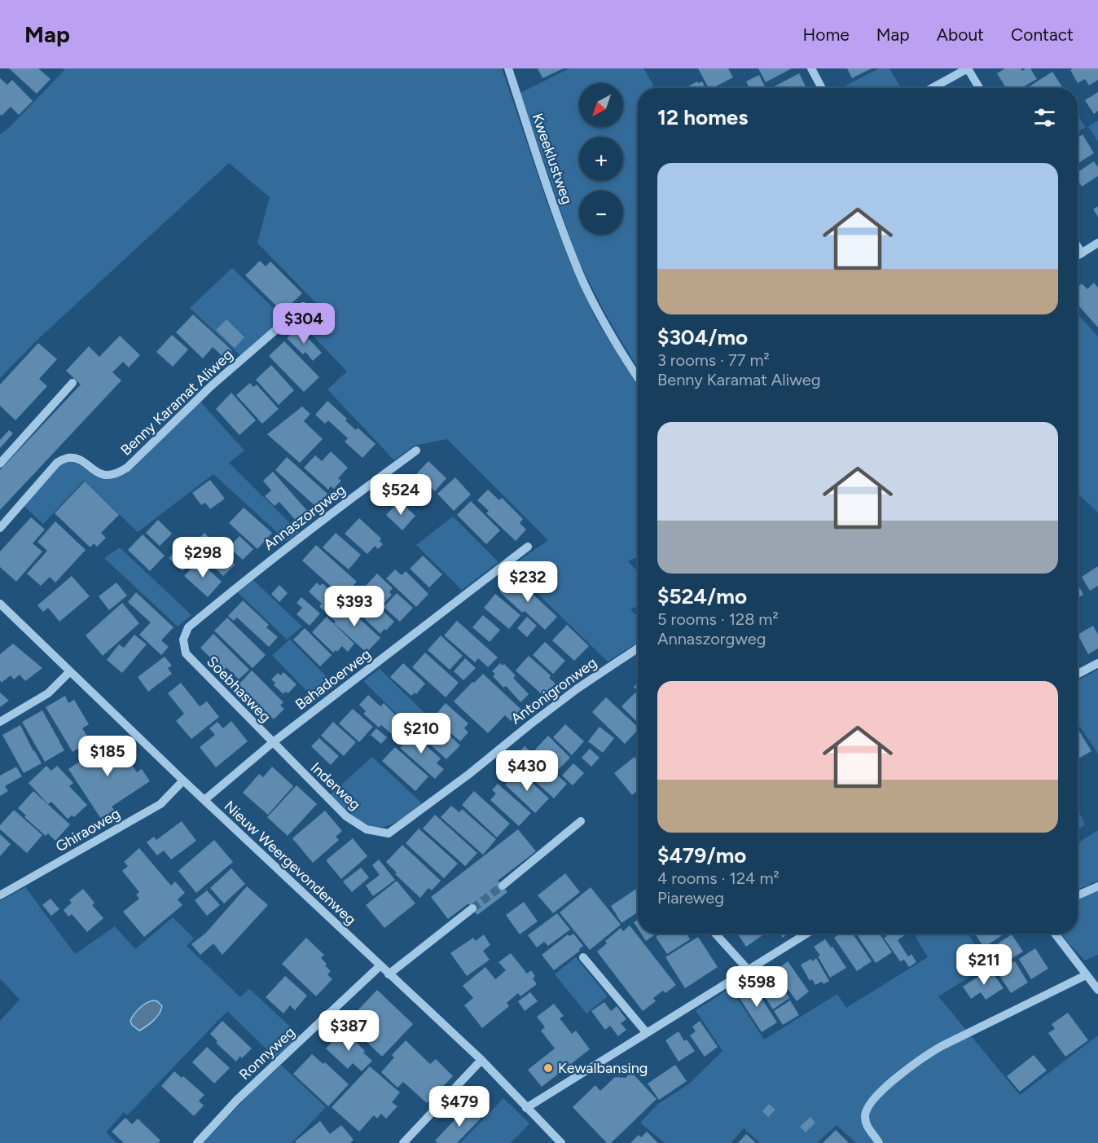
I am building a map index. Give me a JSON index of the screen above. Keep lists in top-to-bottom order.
{
  "streets": {
    "street": [
      "Kweeklustweg",
      "Benny Karamat Aliweg",
      "Annaszorgweg",
      "Bahadoerweg",
      "Soebhasweg",
      "Antonigronweg",
      "Inderweg",
      "Ghiraoweg",
      "Nieuw Weergevondenweg",
      "Ronnyweg"
    ]
  },
  "crossings": [
    ["Annaszorgweg", "Soebhasweg"],
    ["Bahadoerweg", "Soebhasweg"],
    ["Bahadoerweg", "Inderweg"],
    ["Bahadoerweg", "Nieuw Weergevondenweg"],
    ["Soebhasweg", "Inderweg"],
    ["Antonigronweg", "Inderweg"],
    ["Ghiraoweg", "Nieuw Weergevondenweg"],
    ["Nieuw Weergevondenweg", "Ronnyweg"]
  ],
  "places": ["Kewalbansing"],
  "north": "bottom left",
  "page": {
    "header": "Map",
    "nav": [
      "Home",
      "Map",
      "About",
      "Contact"
    ],
    "map_buttons": ["+", "−"],
    "heading": "12 homes",
    "list": [
      {
        "name": "$304/mo",
        "note": "3 rooms · 77 m² · Benny Karamat Aliweg"
      },
      {
        "name": "$524/mo",
        "note": "5 rooms · 128 m² · Annaszorgweg"
      },
      {
        "name": "$479/mo",
        "note": "4 rooms · 124 m² · Piareweg"
      }
    ],
    "price": [
      "$304",
      "$524",
      "$298",
      "$232",
      "$393",
      "$210",
      "$185",
      "$430",
      "$211",
      "$598",
      "$387",
      "$479"
    ]
  }
}
